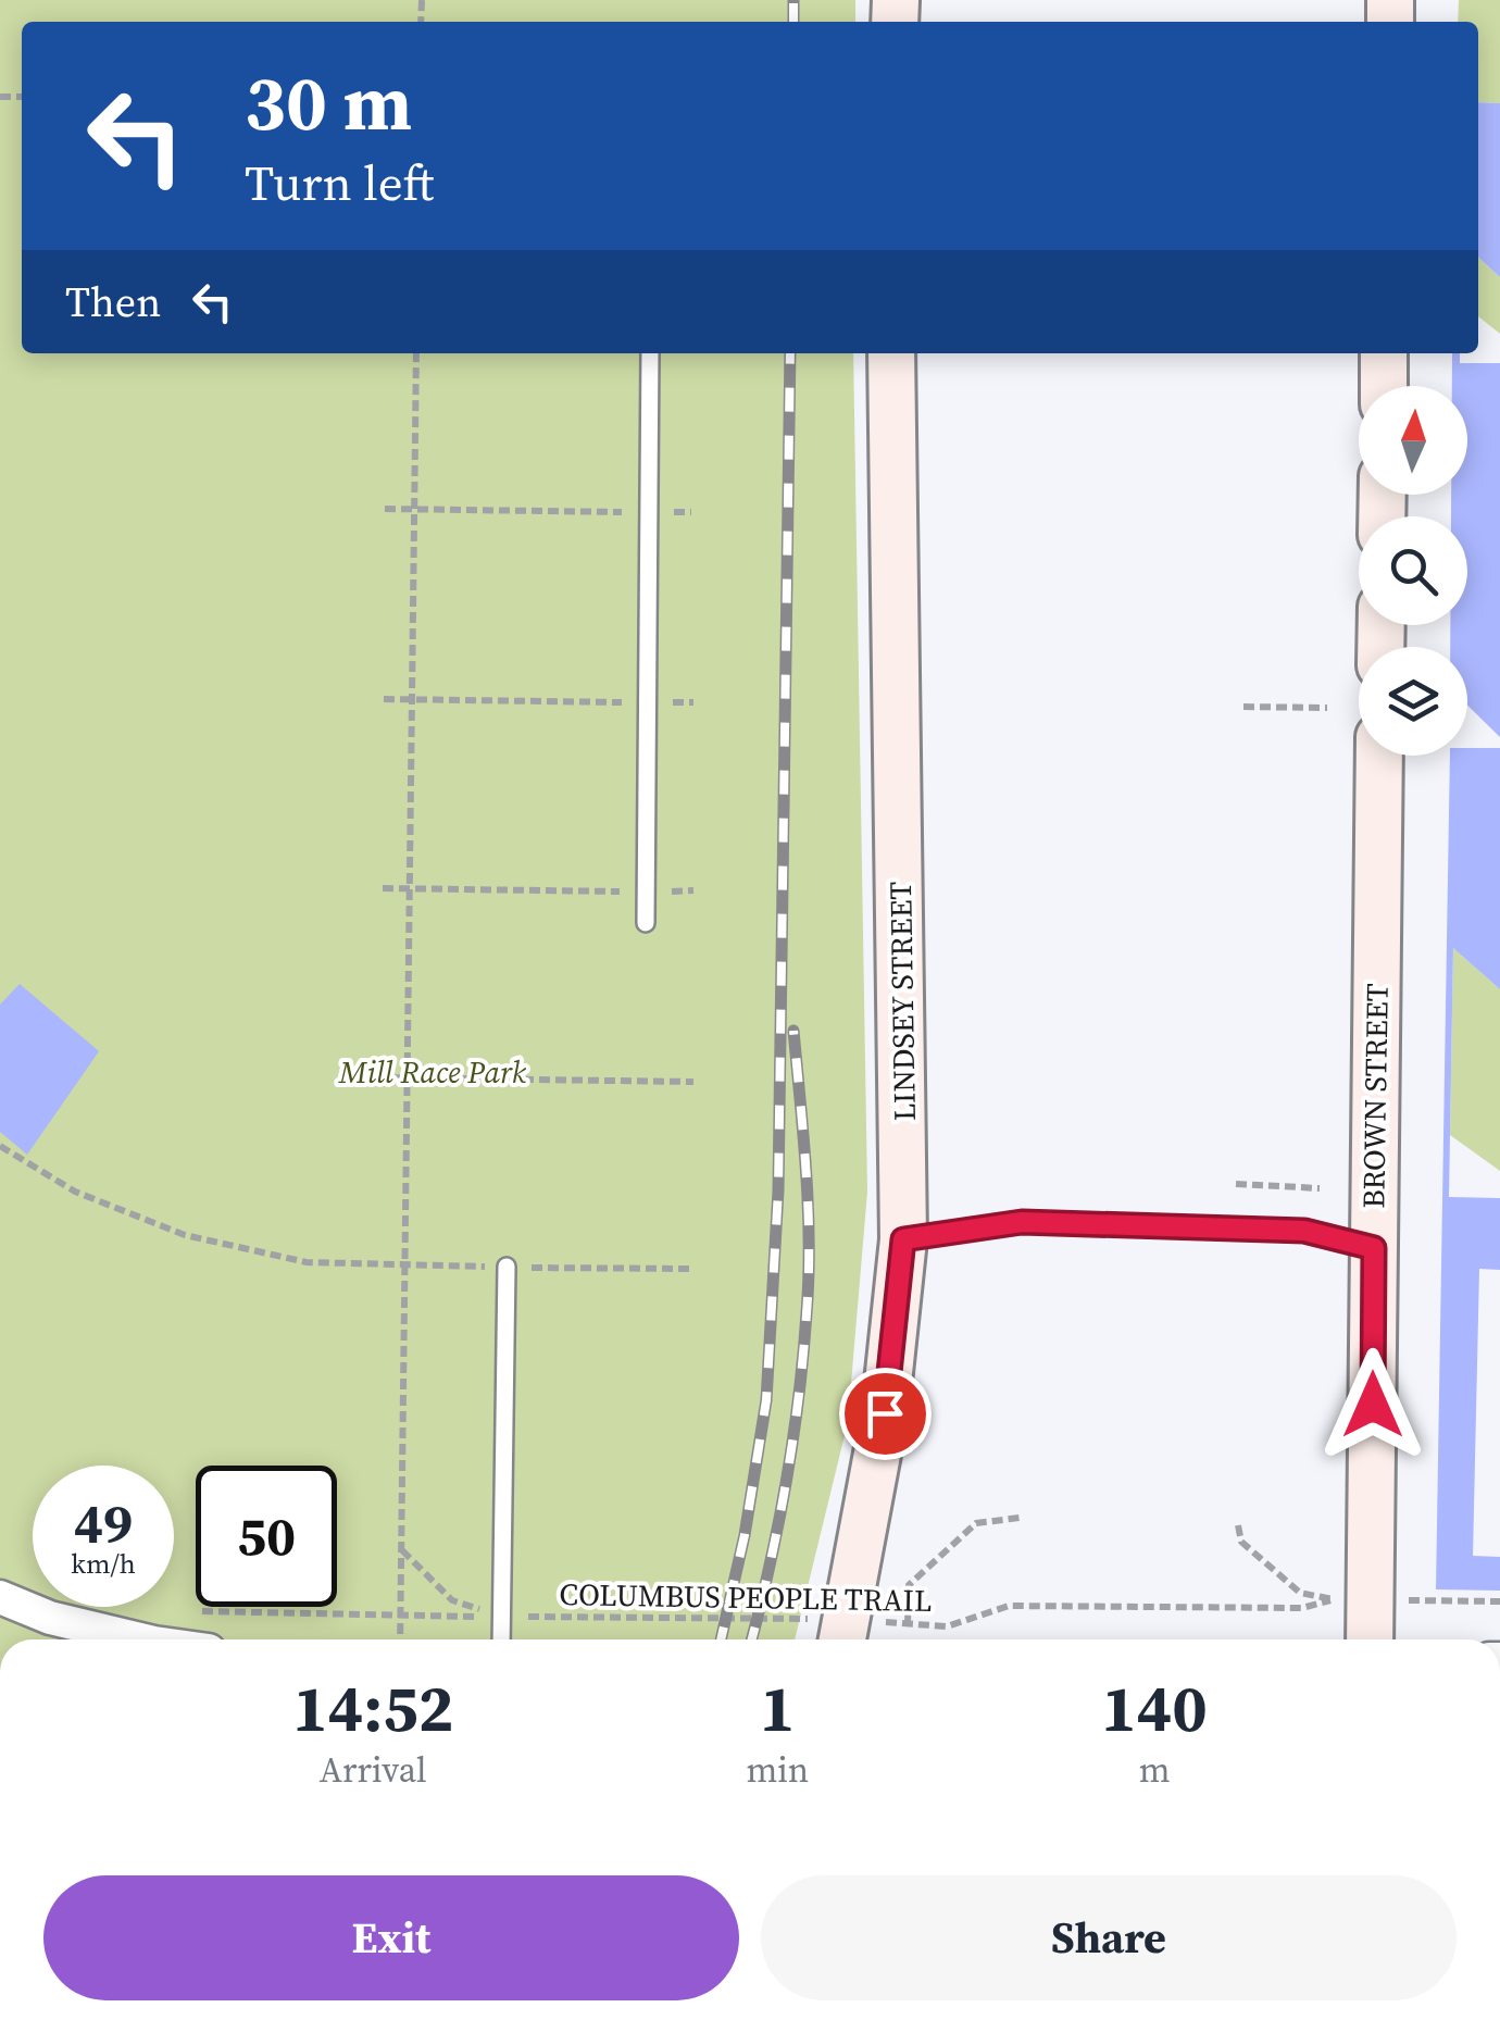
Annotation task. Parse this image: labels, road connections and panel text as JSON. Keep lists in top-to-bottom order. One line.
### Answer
{"streets":{"main road":["LINDSEY STREET","BROWN STREET"],"path":["COLUMBUS PEOPLE TRAIL"]},"crossings":[["LINDSEY STREET","COLUMBUS PEOPLE TRAIL"],["BROWN STREET","COLUMBUS PEOPLE TRAIL"]],"parks":["Mill Race Park"],"north":"top","page":{"turn":["30 m","Turn left"],"then":"Then","speed":"49 km/h","limit":"50","eta":["14:52","Arrival","1","min","140","m"],"buttons":["Exit","Share"]}}
